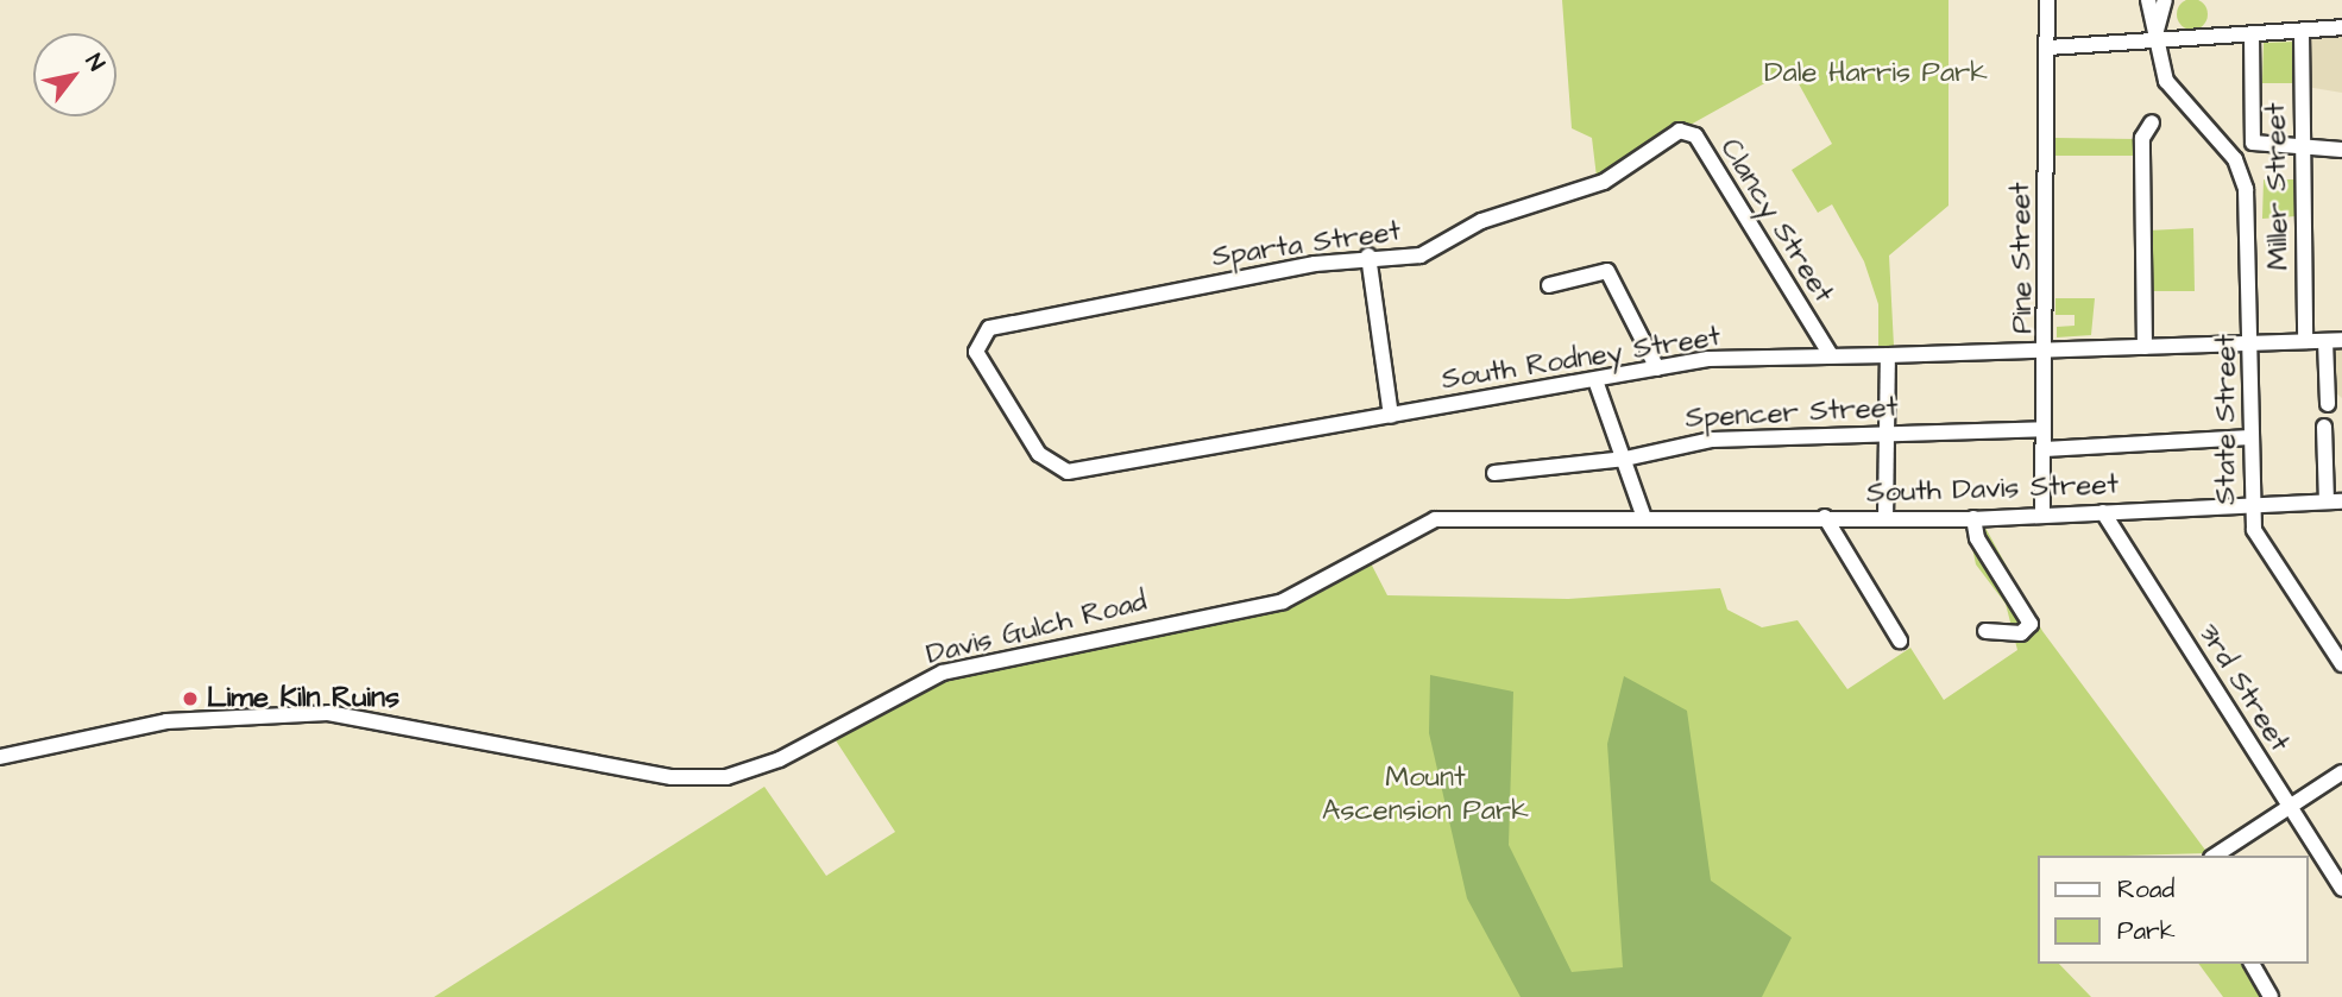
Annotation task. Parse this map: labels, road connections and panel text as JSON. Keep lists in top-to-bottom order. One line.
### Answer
{"streets":{"street":["Miller Street","Clancy Street","Sparta Street","Pine Street","South Rodney Street","Spencer Street","State Street","South Davis Street","Davis Gulch Road","3rd Street"]},"crossings":[["Miller Street","South Rodney Street"],["Clancy Street","Sparta Street"],["Clancy Street","South Rodney Street"],["Sparta Street","South Rodney Street"],["Pine Street","South Rodney Street"],["Pine Street","Spencer Street"],["Pine Street","South Davis Street"],["South Rodney Street","State Street"],["State Street","South Davis Street"],["South Davis Street","Davis Gulch Road"],["South Davis Street","3rd Street"]],"parks":["Dale Harris Park","Mount Ascension Park"],"places":["Lime Kiln Ruins"],"legend":["Road","Park"],"north":"top right"}
